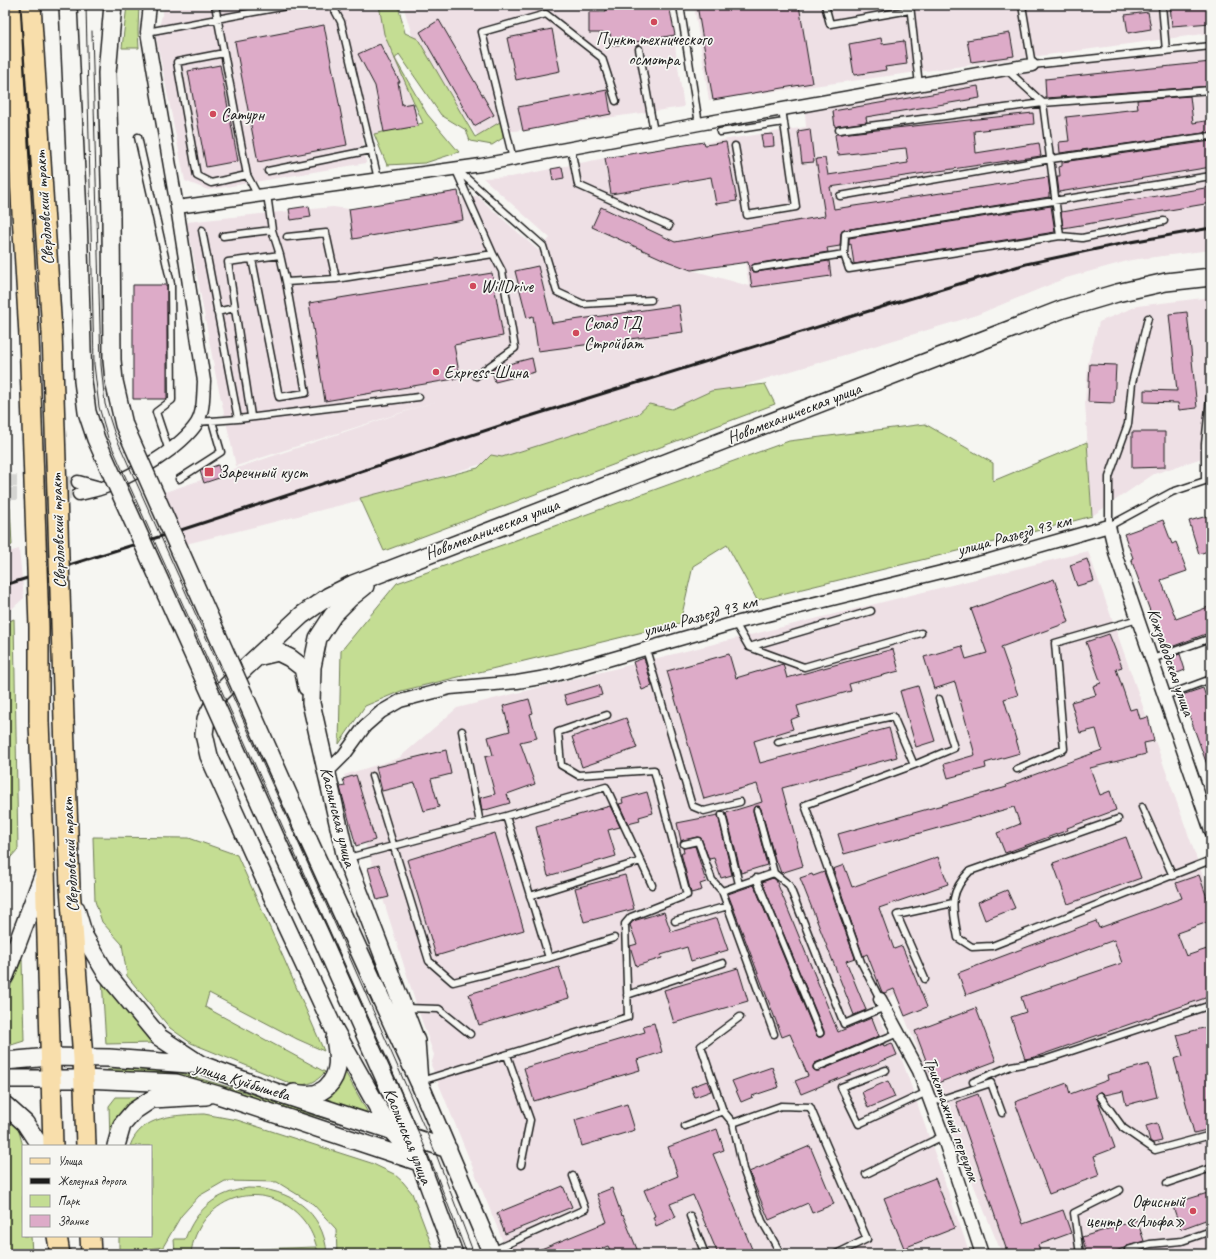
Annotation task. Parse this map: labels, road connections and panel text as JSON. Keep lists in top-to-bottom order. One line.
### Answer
{"streets":{"main road":["Свердловский тракт","Новомеханическая улица","Каслинская улица","улица Куйбышева"],"street":["улица Разъезд 93 км","Кожзаводская улица","Трикотажный переулок"]},"crossings":[["Свердловский тракт","улица Куйбышева"],["Новомеханическая улица","Каслинская улица"],["улица Разъезд 93 км","Кожзаводская улица"],["улица Разъезд 93 км","Каслинская улица"],["Каслинская улица","улица Куйбышева"]],"places":{"other":["Пункт технического осмотра","Сатурн","WillDrive","Склад ТД Стройбат","Express-Шина","Офисный центр «Альфа»"],"transit":["Заречный куст"]},"legend":["Улица","Железная дорога","Парк","Здание"]}
